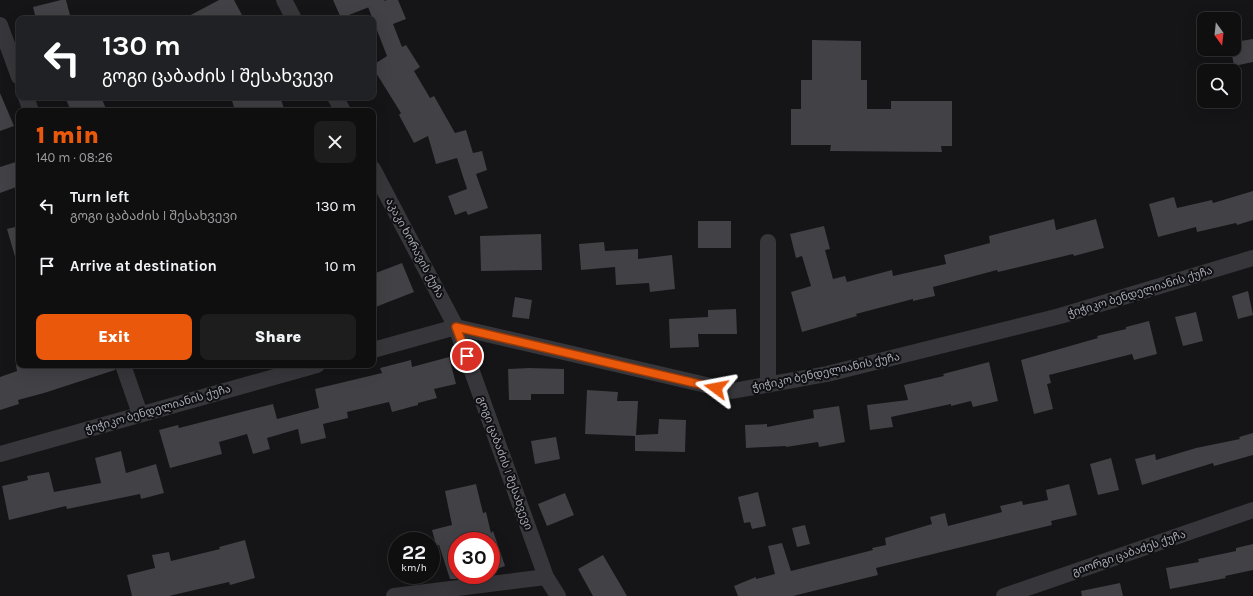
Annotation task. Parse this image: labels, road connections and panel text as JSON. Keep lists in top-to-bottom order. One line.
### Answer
{"streets":{"street":["აკაკი ხორავის ქუჩა","ჭიჭიკო ბენდელიანის ქუჩა","გოგი ცაბაძის I შესახვევი","გიორგი ცაბაძეს ქუჩა"]},"crossings":[["აკაკი ხორავის ქუჩა","ჭიჭიკო ბენდელიანის ქუჩა"],["აკაკი ხორავის ქუჩა","გოგი ცაბაძის I შესახვევი"],["ჭიჭიკო ბენდელიანის ქუჩა","გოგი ცაბაძის I შესახვევი"]],"north":"bottom","page":{"turn":["130 m","გოგი ცაბაძის I შესახვევი"],"heading":["1 min","140 m · 08:26"],"list":[{"name":"Turn left","note":"გოგი ცაბაძის I შესახვევი","value":"130 m"},{"name":"Arrive at destination","value":"10 m"}],"buttons":["Exit","Share"],"speed":"22 km/h","limit":"30"}}
